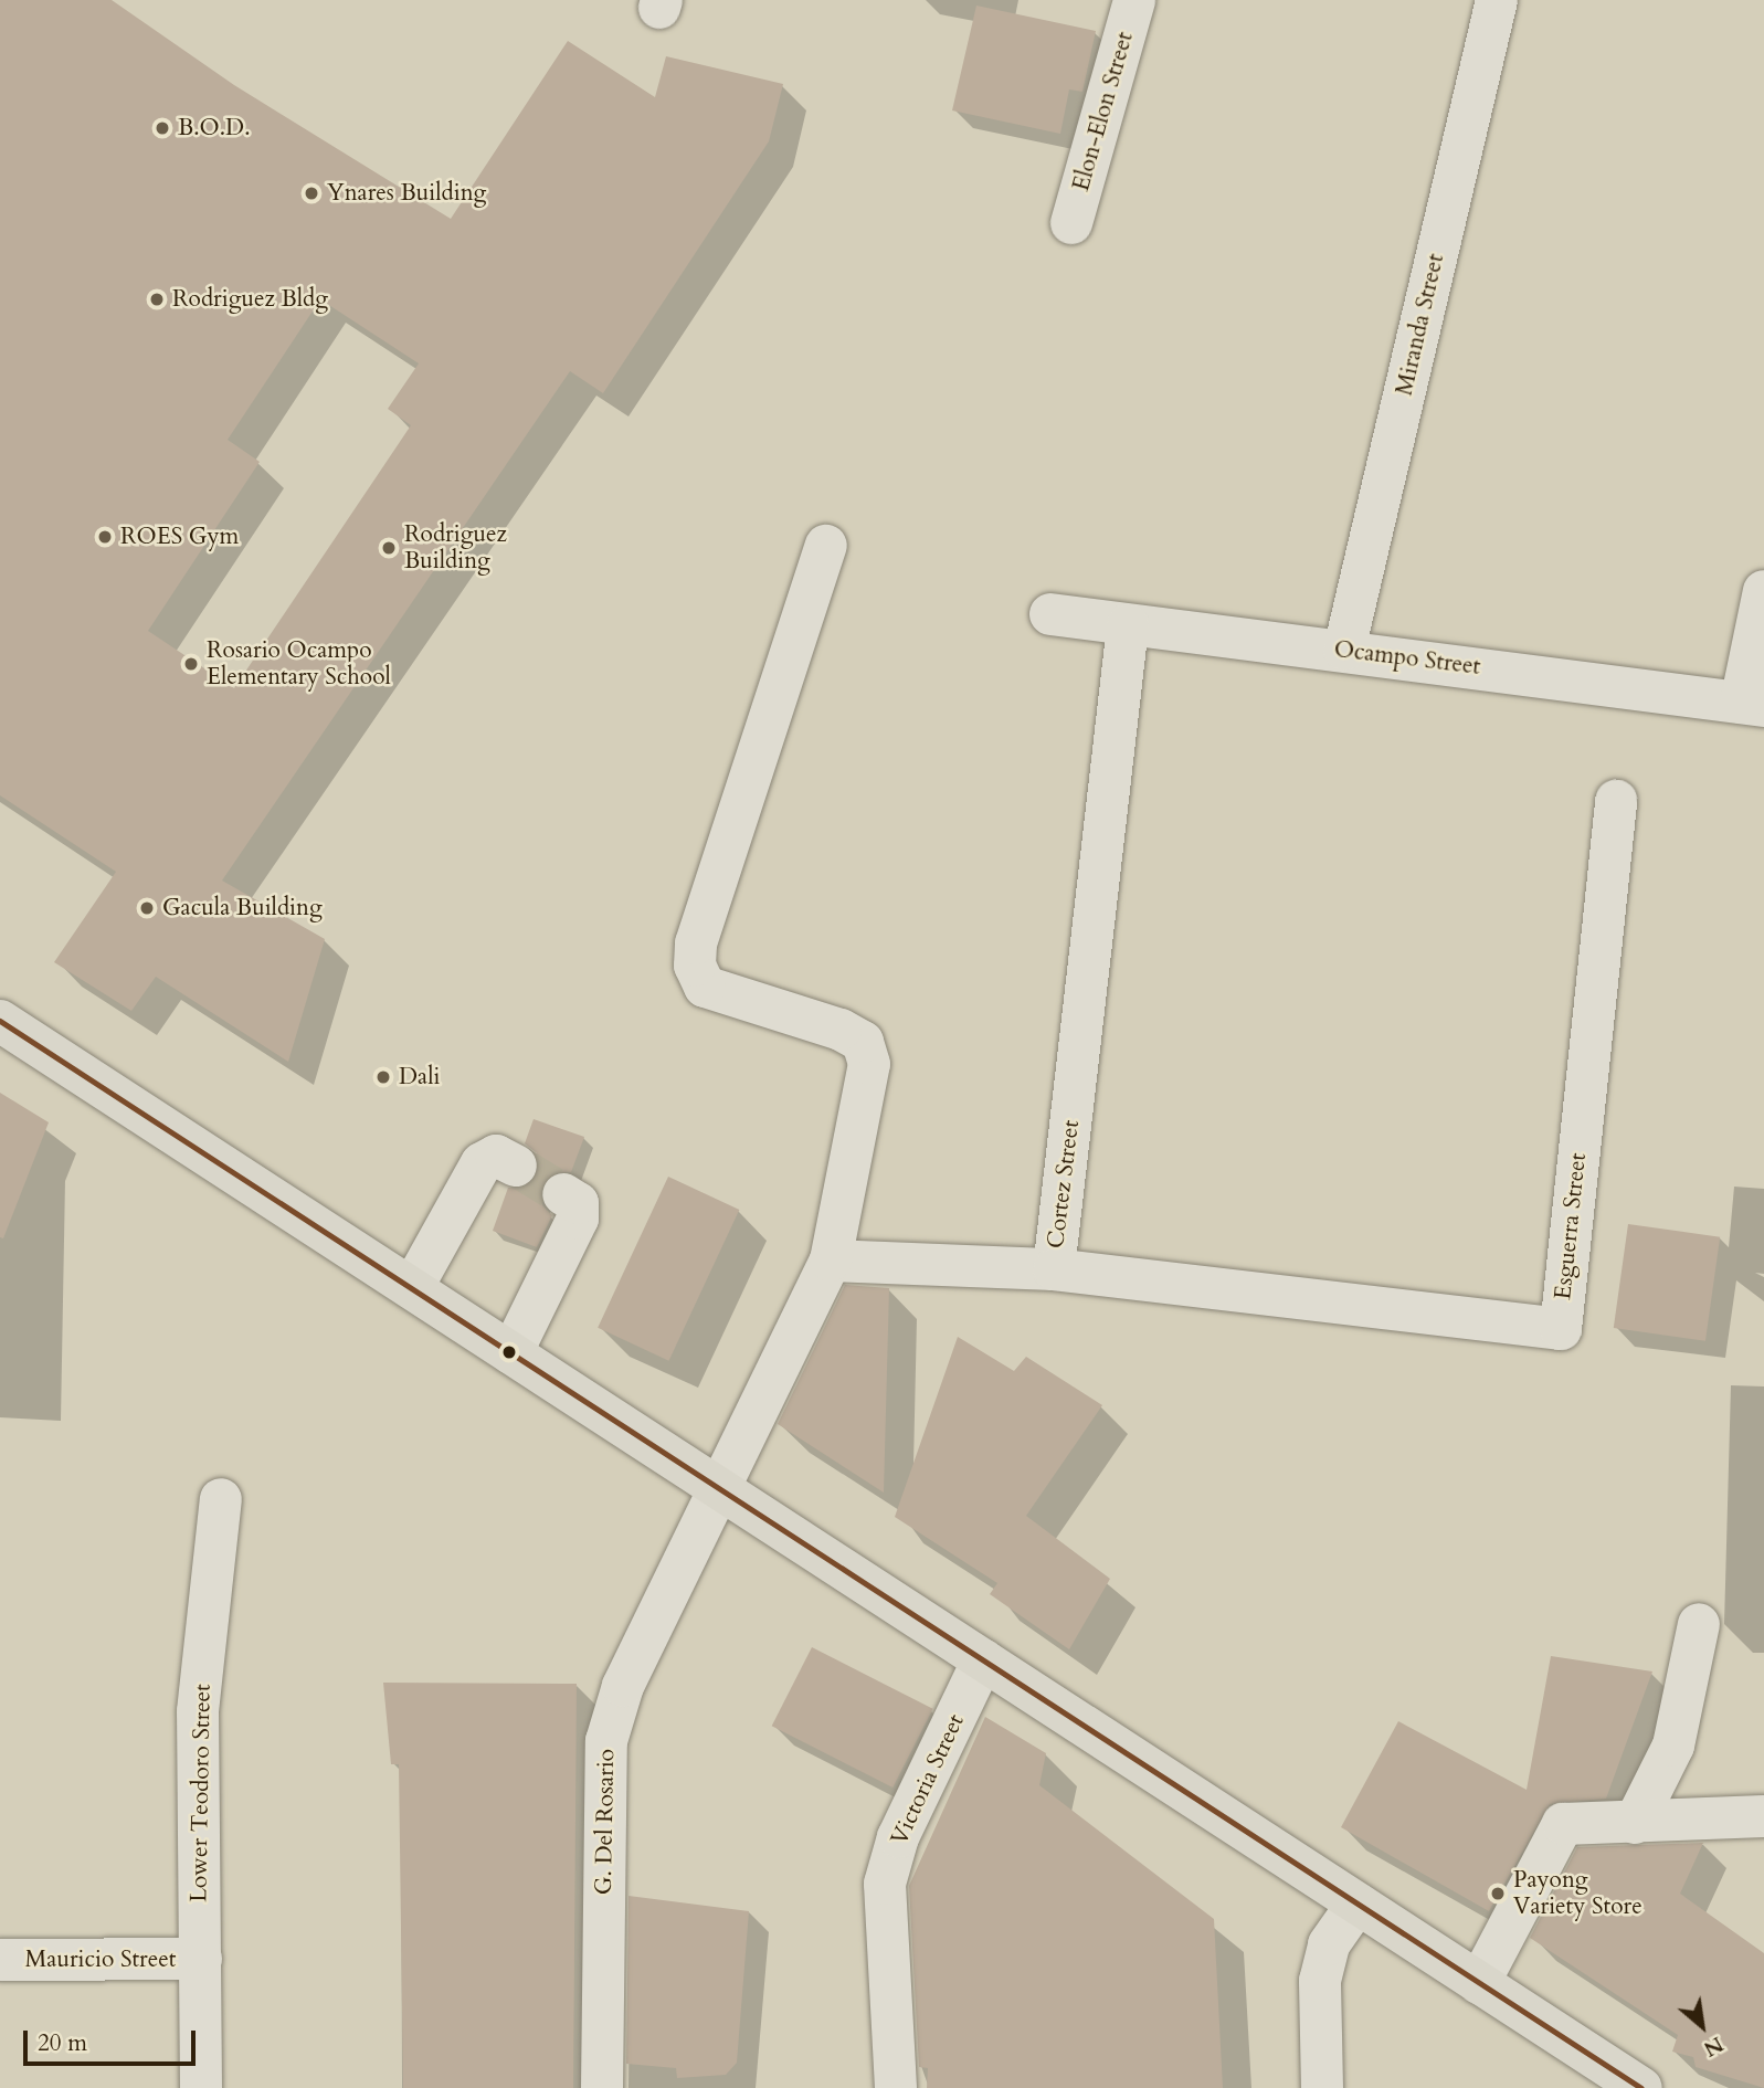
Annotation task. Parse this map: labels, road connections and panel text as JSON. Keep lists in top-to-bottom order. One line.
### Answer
{"streets":{"street":["Elon-Elon Street","Miranda Street","Ocampo Street","Cortez Street","Esguerra Street","Victoria Street","Lower Teodoro Street","G. Del Rosario","Mauricio Street"]},"crossings":[["Miranda Street","Ocampo Street"],["Ocampo Street","Cortez Street"],["Cortez Street","Esguerra Street"],["Lower Teodoro Street","Mauricio Street"]],"places":["B.O.D.","Ynares Building","Rodriguez Bldg","ROES Gym","Rodriguez Building","Rosario Ocampo Elementary School","Gacula Building","Dali","Payong Variety Store"],"scale_bar":"20 m","north":"bottom right"}
